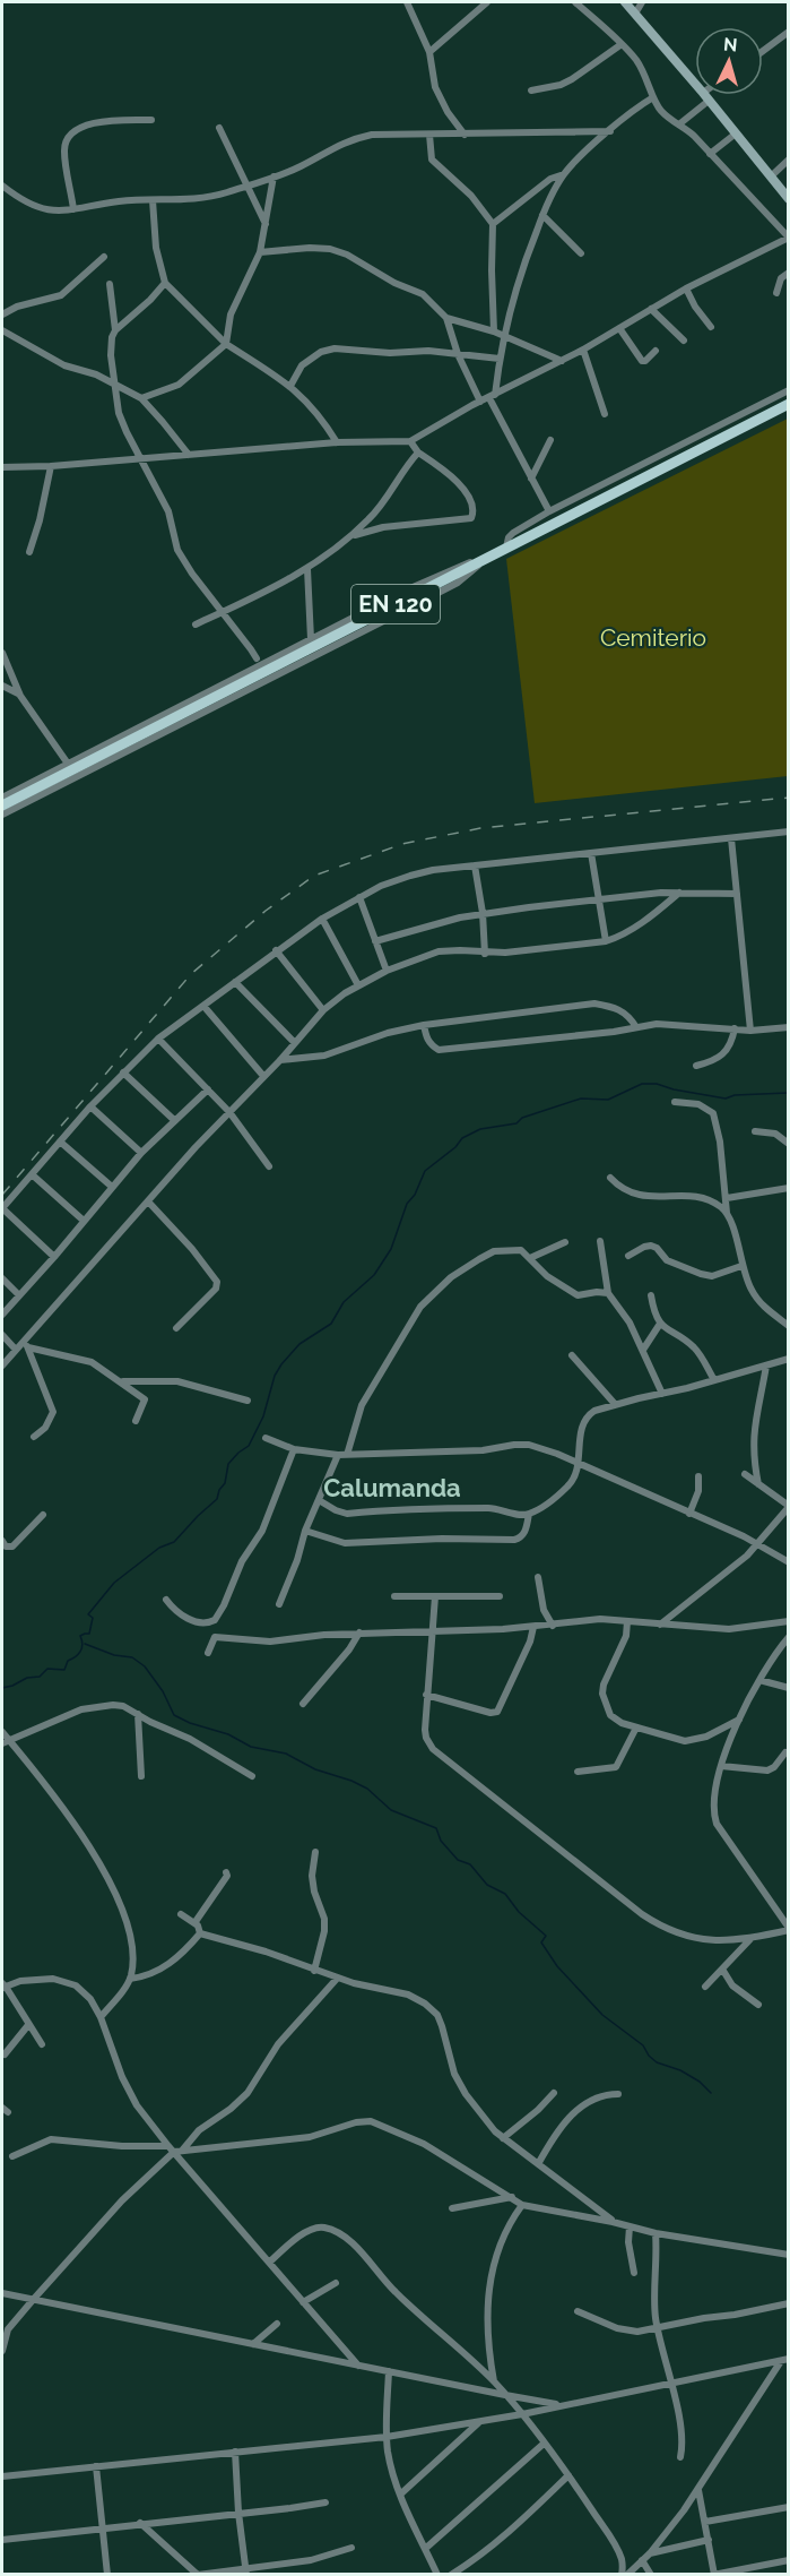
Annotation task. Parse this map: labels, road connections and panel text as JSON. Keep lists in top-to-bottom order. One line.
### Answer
{"streets":{"main road":["EN 120"]},"districts":["Calumanda"],"parks":["Cemiterio"],"north":"top"}
